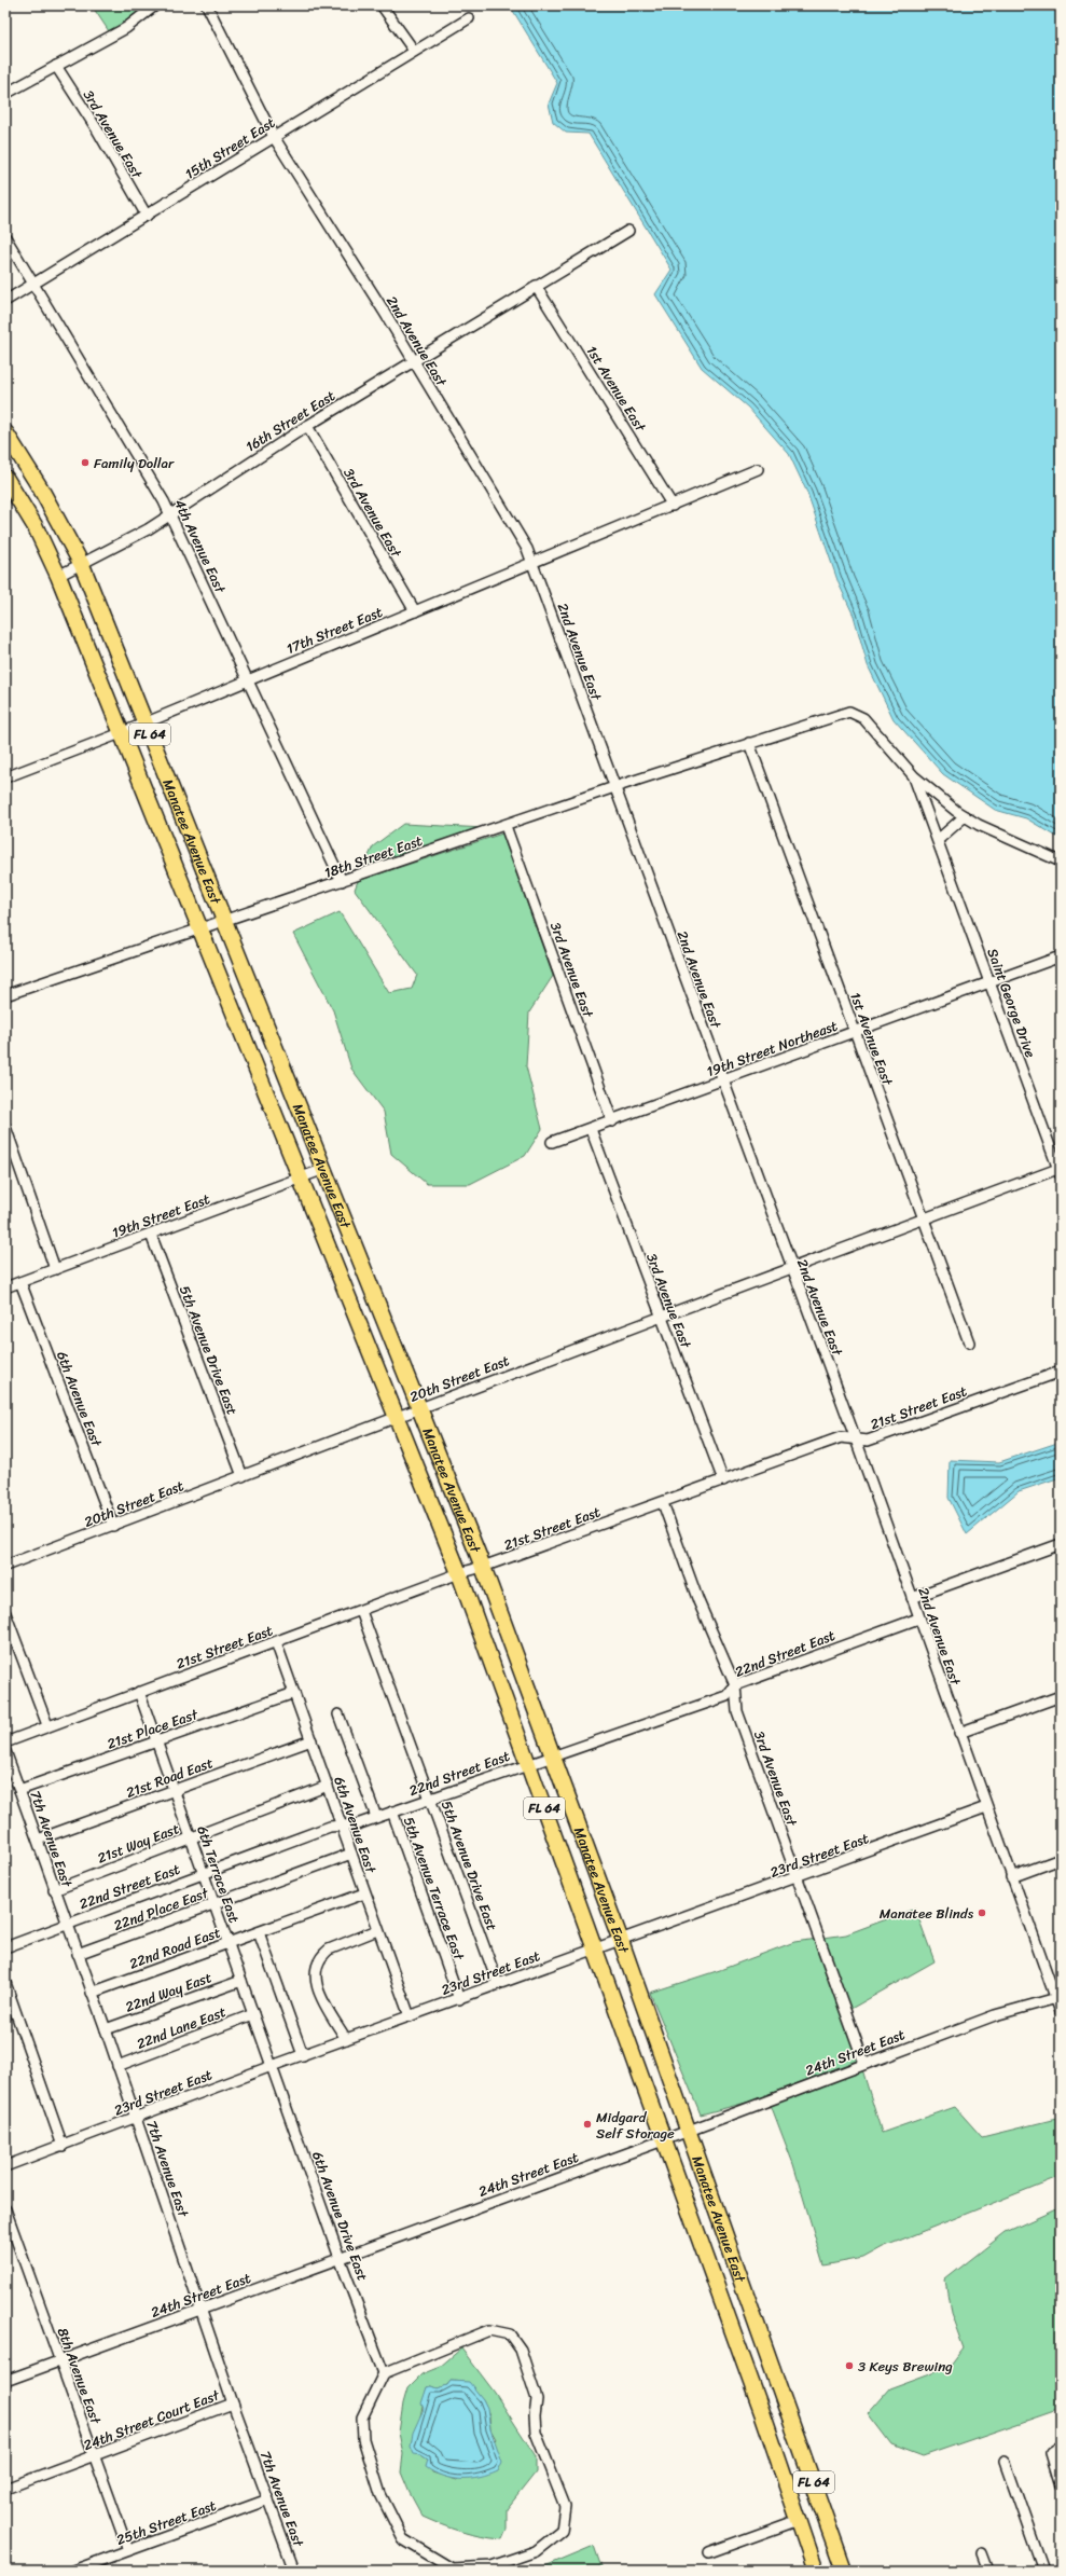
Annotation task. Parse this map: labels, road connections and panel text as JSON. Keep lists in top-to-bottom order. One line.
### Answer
{"streets":{"main road":["FL 64","Manatee Avenue East"],"street":["3rd Avenue East","15th Street East","2nd Avenue East","1st Avenue East","16th Street East","4th Avenue East","17th Street East","18th Street East","Saint George Drive","19th Street Northeast","19th Street East","5th Avenue Drive East","20th Street East","6th Avenue East","21st Street East","22nd Street East","21st Place East","21st Road East","7th Avenue East","21st Way East","23rd Street East","6th Terrace East","5th Avenue Terrace East","22nd Place East","22nd Road East","22nd Way East","22nd Lane East","24th Street East","6th Avenue Drive East","8th Avenue East","24th Street Court East","25th Street East"]},"crossings":[["3rd Avenue East","15th Street East"],["3rd Avenue East","16th Street East"],["3rd Avenue East","17th Street East"],["3rd Avenue East","18th Street East"],["3rd Avenue East","19th Street Northeast"],["3rd Avenue East","20th Street East"],["3rd Avenue East","21st Street East"],["3rd Avenue East","22nd Street East"],["3rd Avenue East","23rd Street East"],["3rd Avenue East","24th Street East"],["15th Street East","2nd Avenue East"],["15th Street East","4th Avenue East"],["2nd Avenue East","16th Street East"],["2nd Avenue East","17th Street East"],["2nd Avenue East","18th Street East"],["2nd Avenue East","19th Street Northeast"],["2nd Avenue East","20th Street East"],["2nd Avenue East","21st Street East"],["2nd Avenue East","22nd Street East"],["2nd Avenue East","23rd Street East"],["2nd Avenue East","24th Street East"],["1st Avenue East","16th Street East"],["1st Avenue East","17th Street East"],["1st Avenue East","18th Street East"],["1st Avenue East","19th Street Northeast"],["1st Avenue East","20th Street East"],["16th Street East","4th Avenue East"],["16th Street East","Manatee Avenue East"],["4th Avenue East","17th Street East"],["4th Avenue East","18th Street East"],["17th Street East","Manatee Avenue East"],["Manatee Avenue East","18th Street East"],["Manatee Avenue East","19th Street East"],["Manatee Avenue East","20th Street East"],["Manatee Avenue East","21st Street East"],["Manatee Avenue East","22nd Street East"],["Manatee Avenue East","23rd Street East"],["Manatee Avenue East","24th Street East"],["18th Street East","Saint George Drive"],["Saint George Drive","19th Street Northeast"],["Saint George Drive","20th Street East"],["19th Street East","5th Avenue Drive East"],["19th Street East","6th Avenue East"],["5th Avenue Drive East","20th Street East"],["5th Avenue Drive East","21st Street East"],["5th Avenue Drive East","22nd Street East"],["5th Avenue Drive East","23rd Street East"],["20th Street East","6th Avenue East"],["6th Avenue East","21st Street East"],["6th Avenue East","22nd Street East"],["6th Avenue East","21st Place East"],["6th Avenue East","21st Road East"],["6th Avenue East","21st Way East"],["6th Avenue East","23rd Street East"],["6th Avenue East","22nd Place East"],["6th Avenue East","22nd Road East"],["21st Street East","6th Terrace East"],["22nd Street East","7th Avenue East"],["22nd Street East","6th Terrace East"],["22nd Street East","5th Avenue Terrace East"],["21st Place East","7th Avenue East"],["21st Place East","6th Terrace East"],["21st Road East","7th Avenue East"],["21st Road East","6th Terrace East"],["7th Avenue East","21st Way East"],["7th Avenue East","23rd Street East"],["7th Avenue East","22nd Place East"],["7th Avenue East","22nd Road East"],["7th Avenue East","22nd Way East"],["7th Avenue East","22nd Lane East"],["7th Avenue East","24th Street East"],["7th Avenue East","24th Street Court East"],["7th Avenue East","25th Street East"],["21st Way East","6th Terrace East"],["23rd Street East","6th Terrace East"],["23rd Street East","5th Avenue Terrace East"],["23rd Street East","6th Avenue Drive East"],["6th Terrace East","22nd Place East"],["6th Terrace East","22nd Road East"],["6th Terrace East","22nd Way East"],["6th Terrace East","22nd Lane East"],["6th Terrace East","6th Avenue Drive East"],["24th Street East","6th Avenue Drive East"],["24th Street East","8th Avenue East"],["8th Avenue East","24th Street Court East"],["8th Avenue East","25th Street East"]],"places":["Family Dollar","Manatee Blinds","Midgard Self Storage","3 Keys Brewing"]}
